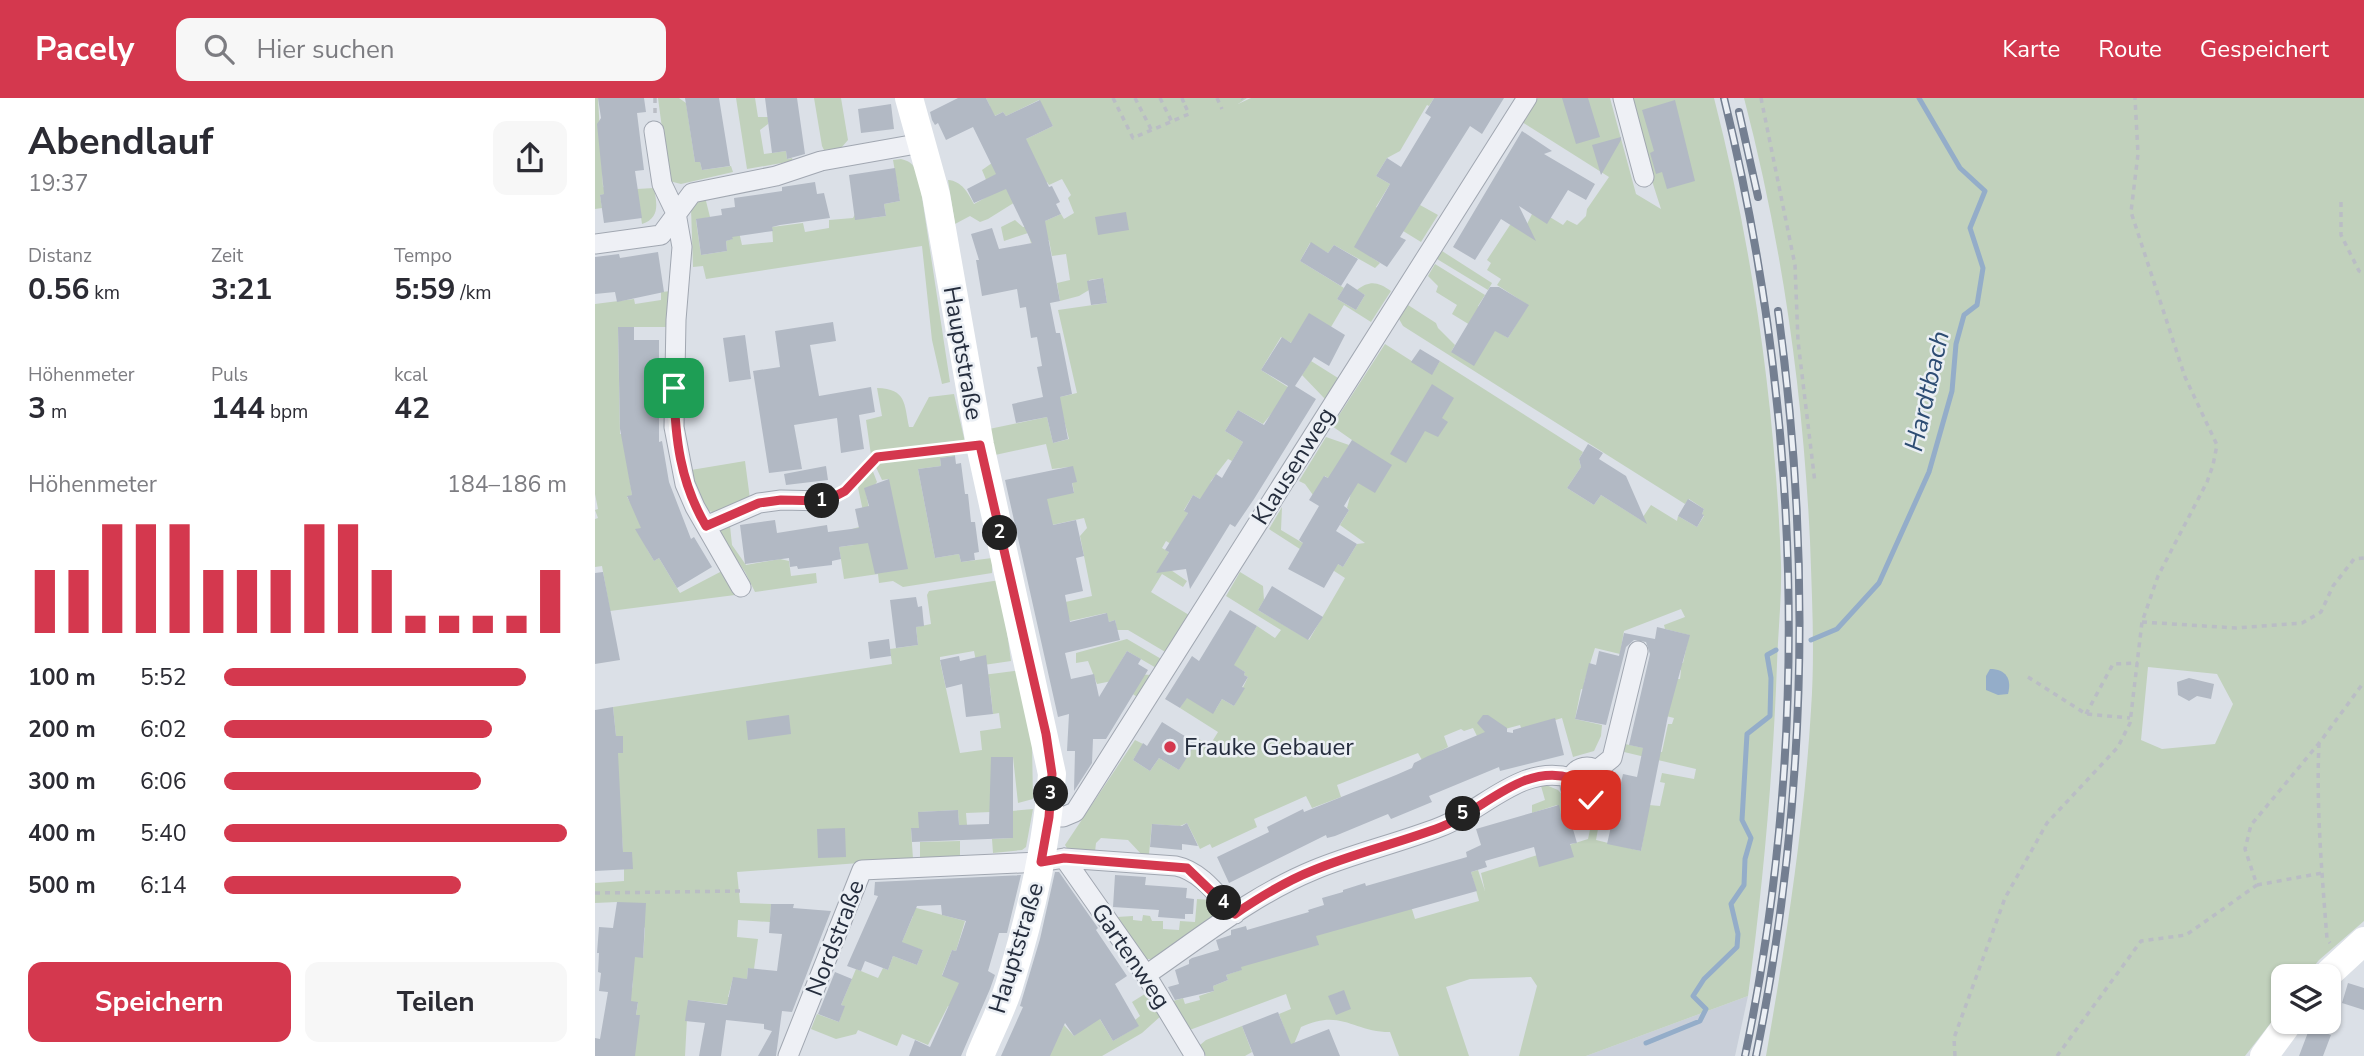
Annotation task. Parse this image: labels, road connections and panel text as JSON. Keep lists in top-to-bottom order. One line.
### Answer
{"streets":{"main road":["Hauptstraße"],"street":["Klausenweg","Nordstraße","Gartenweg"]},"crossings":[["Hauptstraße","Klausenweg"],["Hauptstraße","Nordstraße"],["Hauptstraße","Gartenweg"],["Nordstraße","Gartenweg"]],"water":["Hardtbach"],"places":["Frauke Gebauer"],"page":{"header":"Pacely","search":"Hier suchen","nav":["Karte","Route","Gespeichert"],"heading":["Abendlauf","19:37"],"stats":[["Distanz","0.56 km"],["Zeit","3:21"],["Tempo","5:59 /km"],["Höhenmeter","3 m"],["Puls","144 bpm"],["kcal","42"]],"chart":["Höhenmeter","184–186 m"],"pins":["1","2","3","5","4"],"list":[{"name":"100 m","note":"5:52"},{"name":"200 m","note":"6:02"},{"name":"300 m","note":"6:06"},{"name":"400 m","note":"5:40"},{"name":"500 m","note":"6:14"}],"buttons":["Speichern","Teilen"]}}
